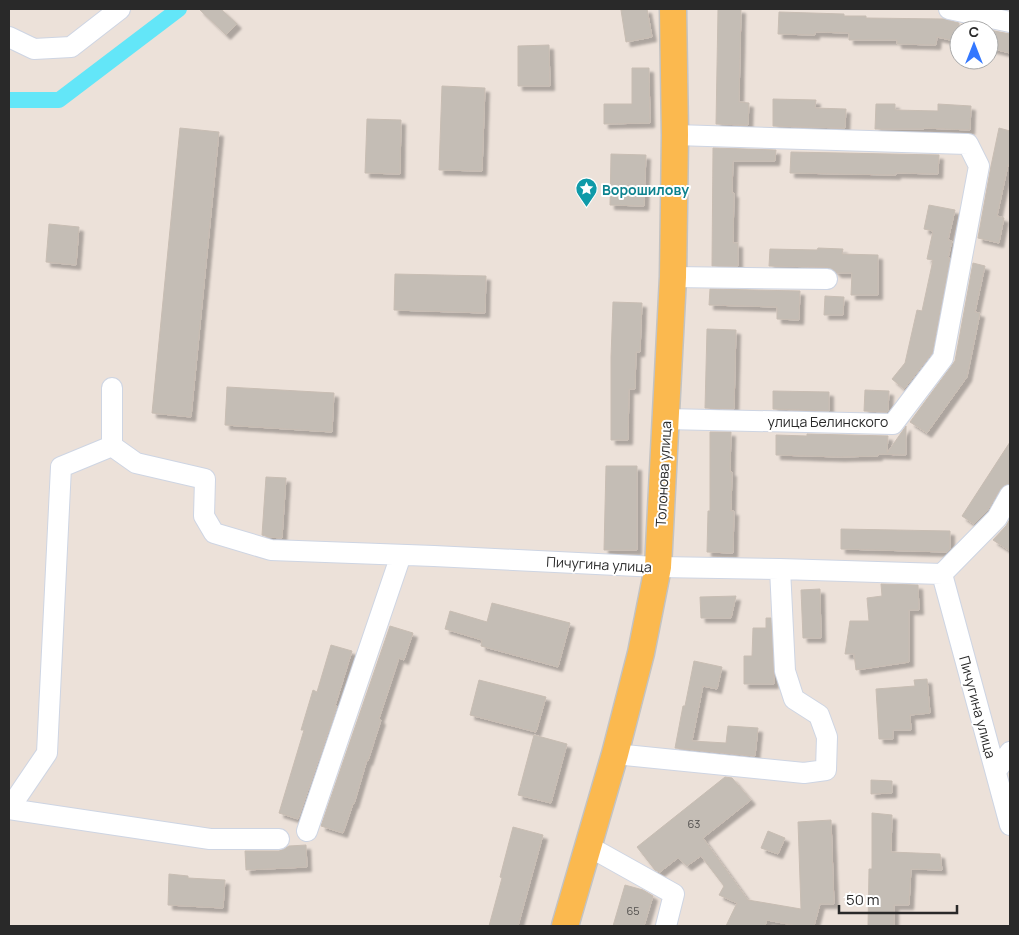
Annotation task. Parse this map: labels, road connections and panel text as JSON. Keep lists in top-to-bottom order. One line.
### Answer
{"streets":{"main road":["Толонова улица"],"street":["улица Белинского","Пичугина улица"]},"crossings":[["улица Белинского","Толонова улица"],["Толонова улица","Пичугина улица"]],"places":{"place":["Ворошилову"]},"house_numbers":["63","65"],"scale_bar":"50 m","north":"top"}
